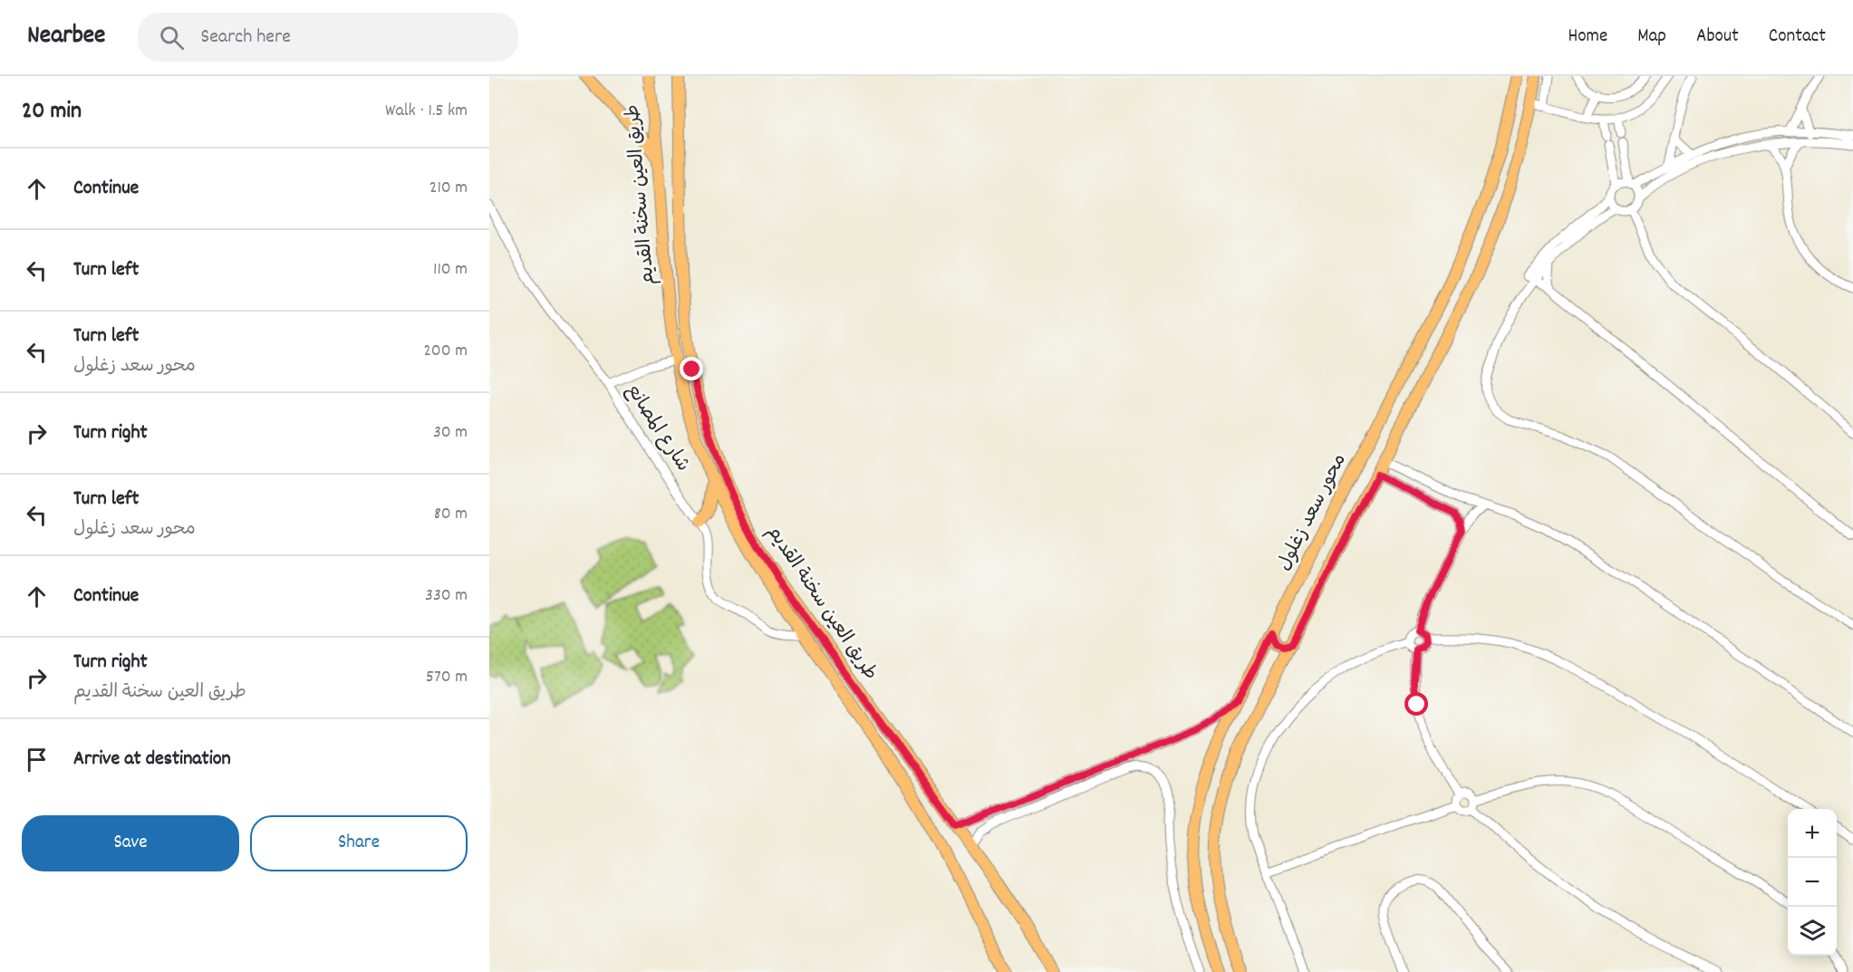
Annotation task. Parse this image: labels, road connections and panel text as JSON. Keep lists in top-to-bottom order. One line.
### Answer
{"streets":{"main road":["طريق العين سخنة القديم","محور سعد زغلول"],"street":["شارع المصانع"]},"crossings":[["طريق العين سخنة القديم","شارع المصانع"]],"page":{"header":"Nearbee","search":"Search here","nav":["Home","Map","About","Contact"],"heading":["20 min","Walk · 1.5 km"],"list":[["Continue","210 m"],["Turn left","110 m"],["Turn left","محور سعد زغلول","200 m"],["Turn right","30 m"],["Turn left","محور سعد زغلول","80 m"],["Continue","330 m"],["Turn right","طريق العين سخنة القديم","570 m"],"Arrive at destination"],"buttons":["Save","Share"],"map_buttons":["+","−"]}}
